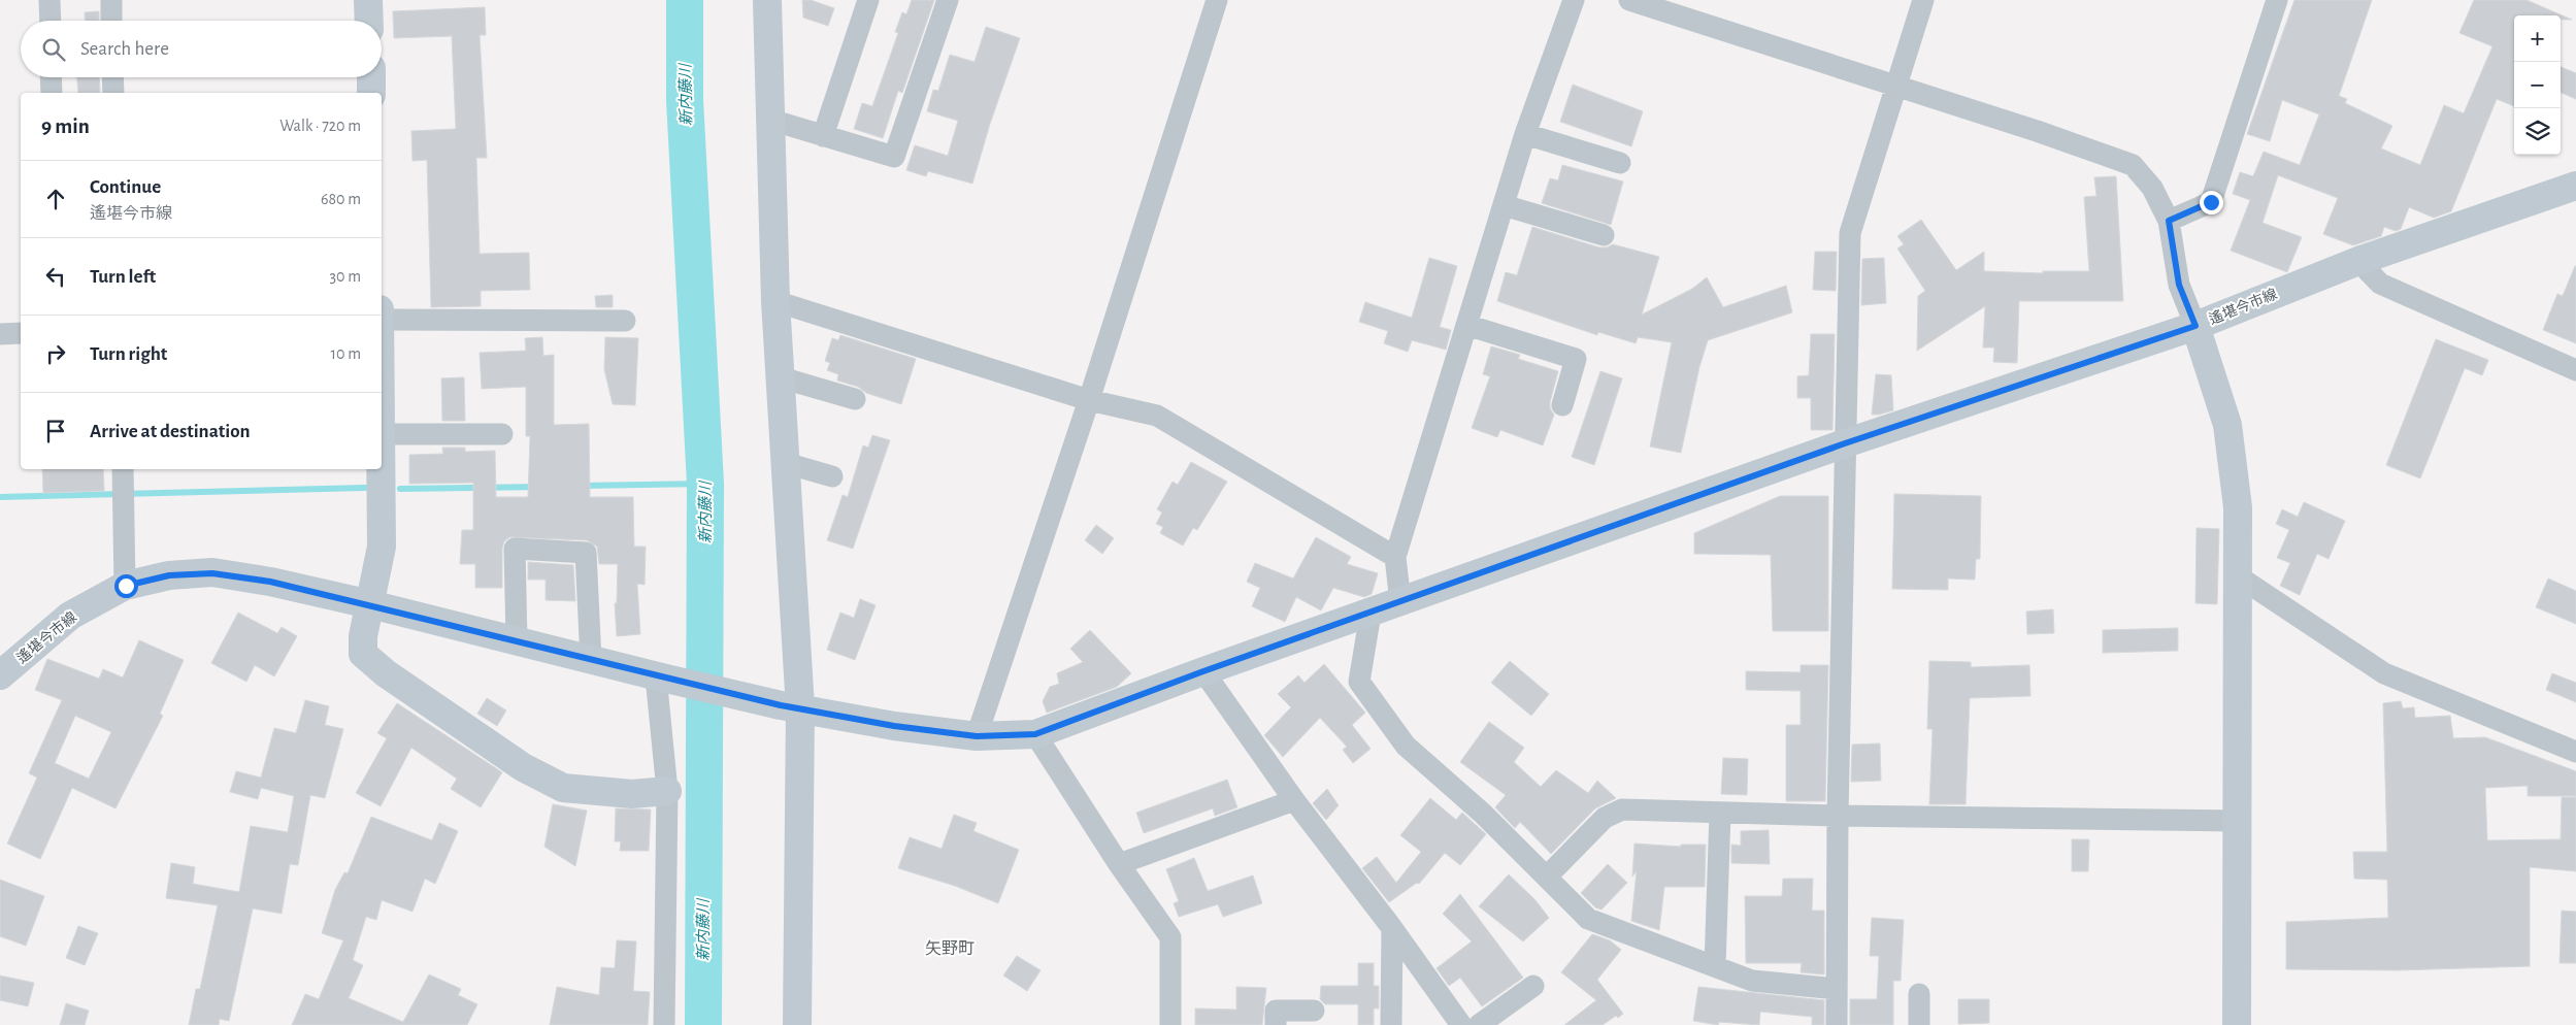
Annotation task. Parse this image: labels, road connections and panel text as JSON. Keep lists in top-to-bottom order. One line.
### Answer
{"streets":{"main road":["遙堪今市線"]},"districts":["矢野町"],"water":["新内藤川"],"page":{"map_buttons":["+","−"],"search":"Search here","heading":["9 min","Walk · 720 m"],"list":[["Continue","遙堪今市線","680 m"],["Turn left","30 m"],["Turn right","10 m"],"Arrive at destination"]}}
